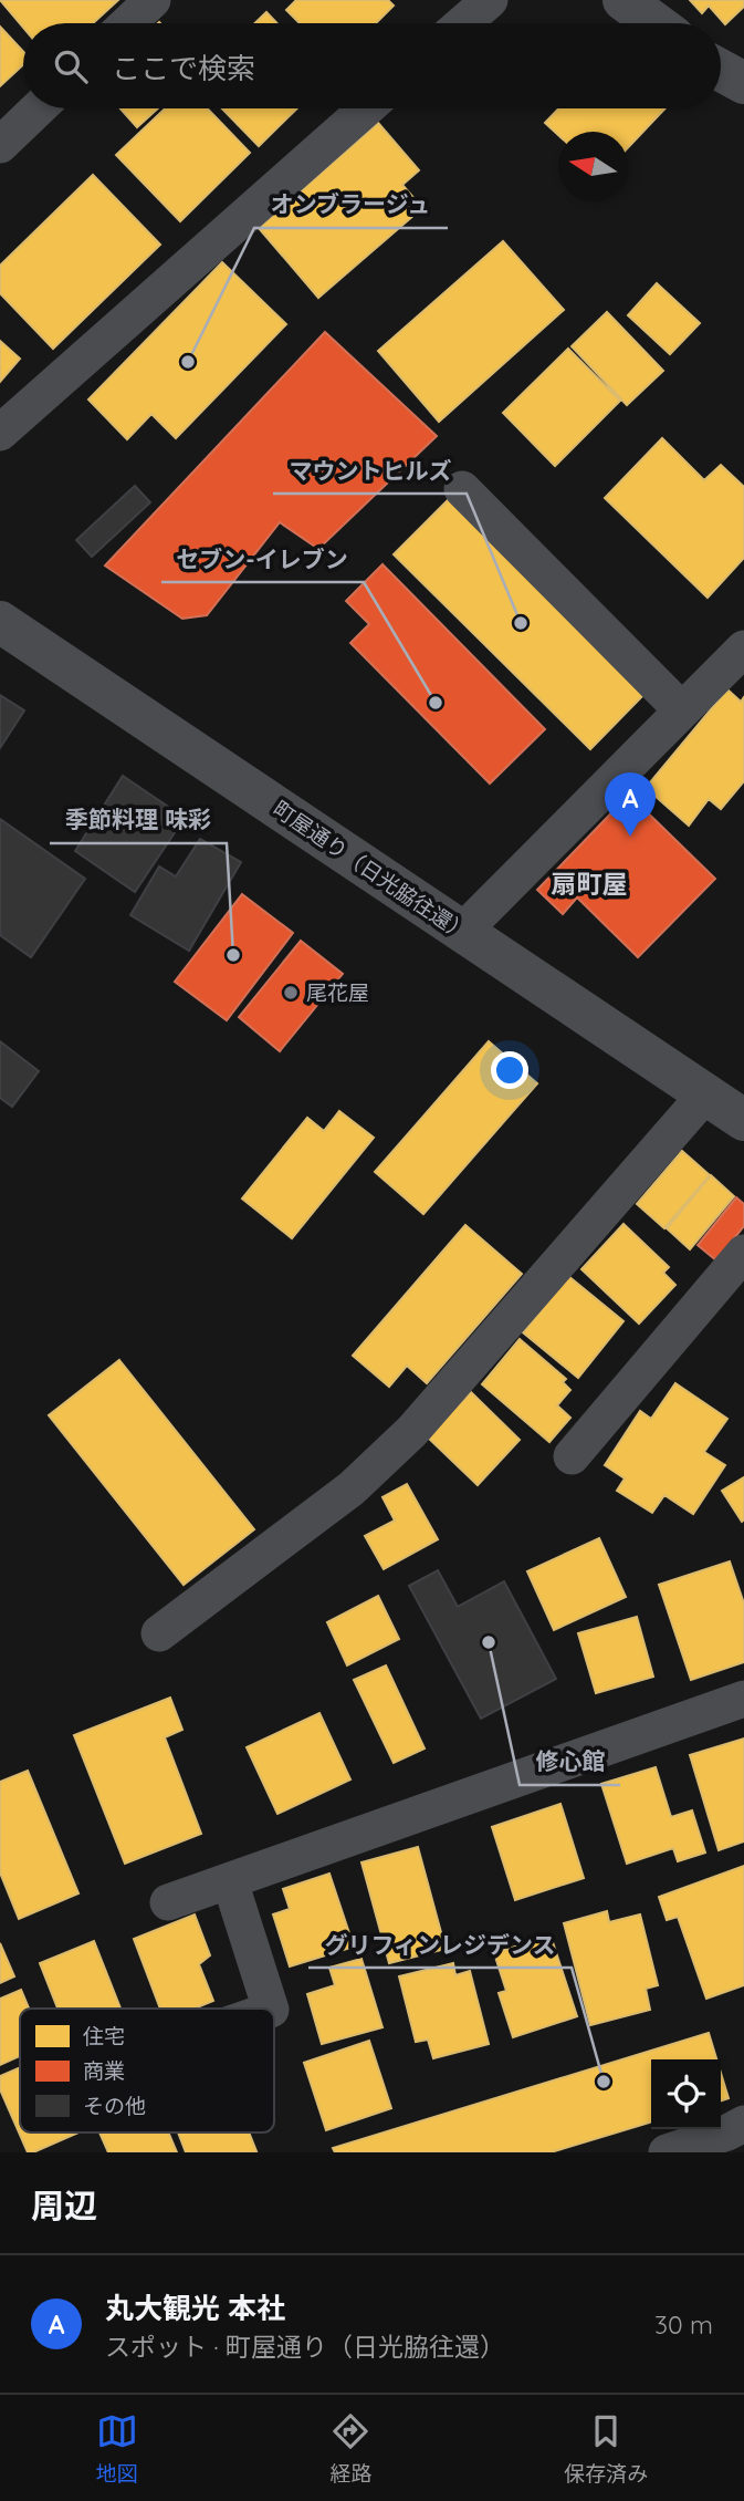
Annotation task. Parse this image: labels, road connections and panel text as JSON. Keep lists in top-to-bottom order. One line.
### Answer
{"streets":{"street":["町屋通り（日光脇往還）"]},"districts":["扇町屋"],"places":["オンブラージュ","マウントヒルズ","セブン-イレブン","季節料理 味彩","尾花屋","修心館","グリフィンレジデンス"],"legend":["住宅","商業","その他"],"north":"left","page":{"search":"ここで検索","pins":"A","heading":"周辺","list":[{"mark":"A","name":"丸大観光 本社","note":"スポット · 町屋通り（日光脇往還）","value":"30 m"}],"nav":["地図","経路","保存済み"]}}
